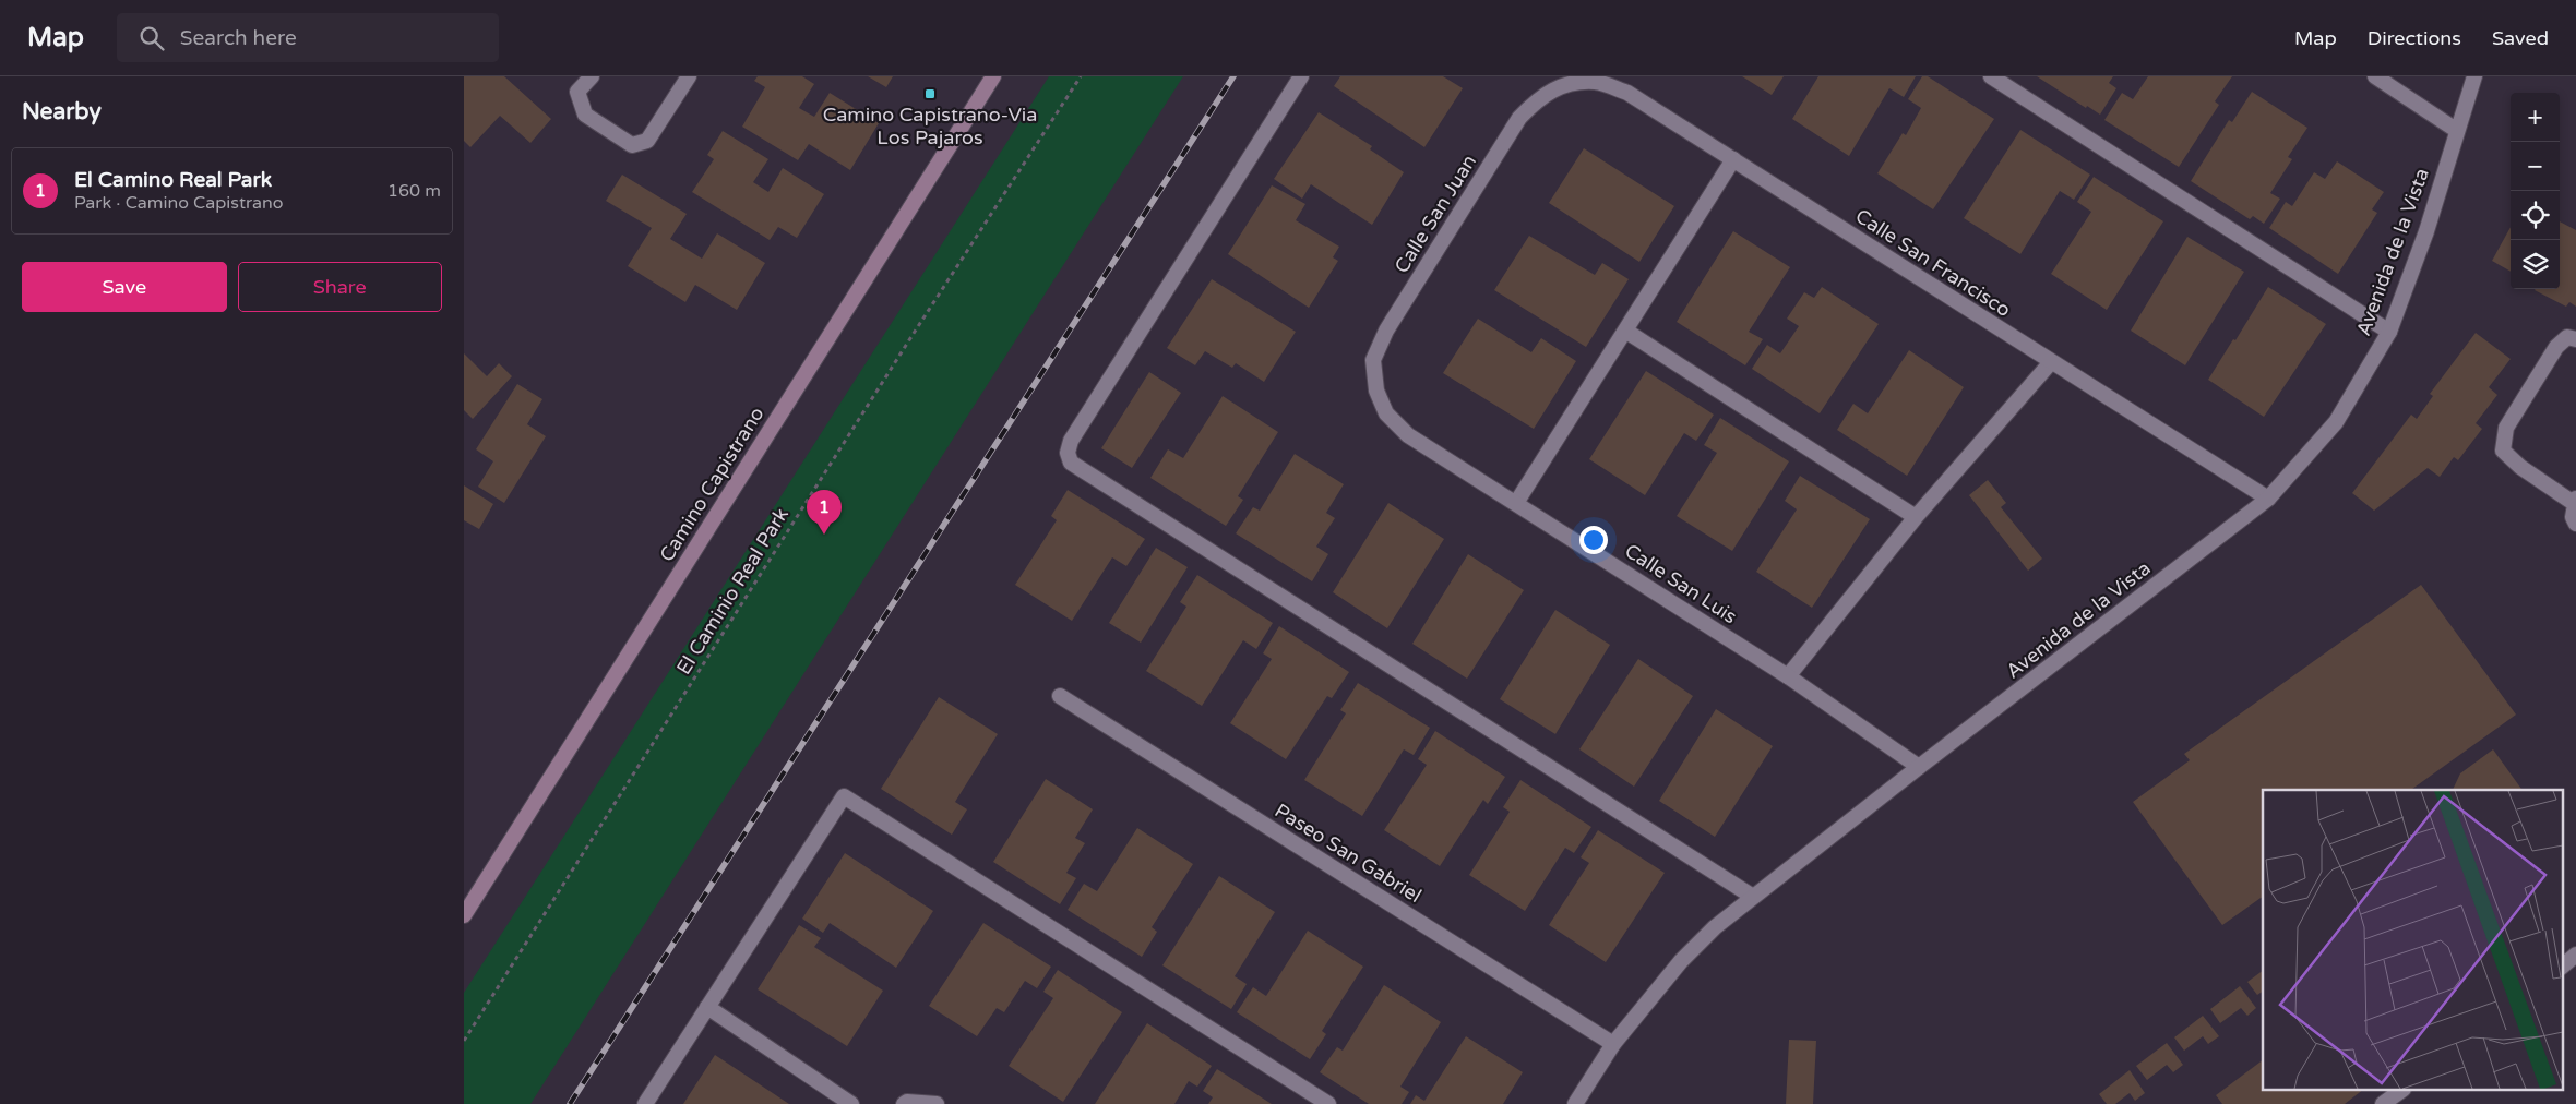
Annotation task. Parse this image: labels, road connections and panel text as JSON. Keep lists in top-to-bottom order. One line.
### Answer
{"streets":{"main road":["Camino Capistrano"],"street":["Calle San Juan","Avenida de la Vista","Calle San Francisco","Calle San Luis","Paseo San Gabriel"],"path":["El Caminio Real Park"]},"crossings":[["Calle San Juan","Calle San Francisco"],["Calle San Juan","Calle San Luis"],["Avenida de la Vista","Calle San Francisco"],["Avenida de la Vista","Calle San Luis"],["Avenida de la Vista","Paseo San Gabriel"]],"places":{"transit":["Camino Capistrano-Via Los Pajaros"]},"page":{"header":"Map","search":"Search here","nav":["Map","Directions","Saved"],"heading":"Nearby","map_buttons":["+","−"],"list":[{"mark":"1","name":"El Camino Real Park","note":"Park · Camino Capistrano","value":"160 m"}],"buttons":["Save","Share"],"pins":"1"}}
